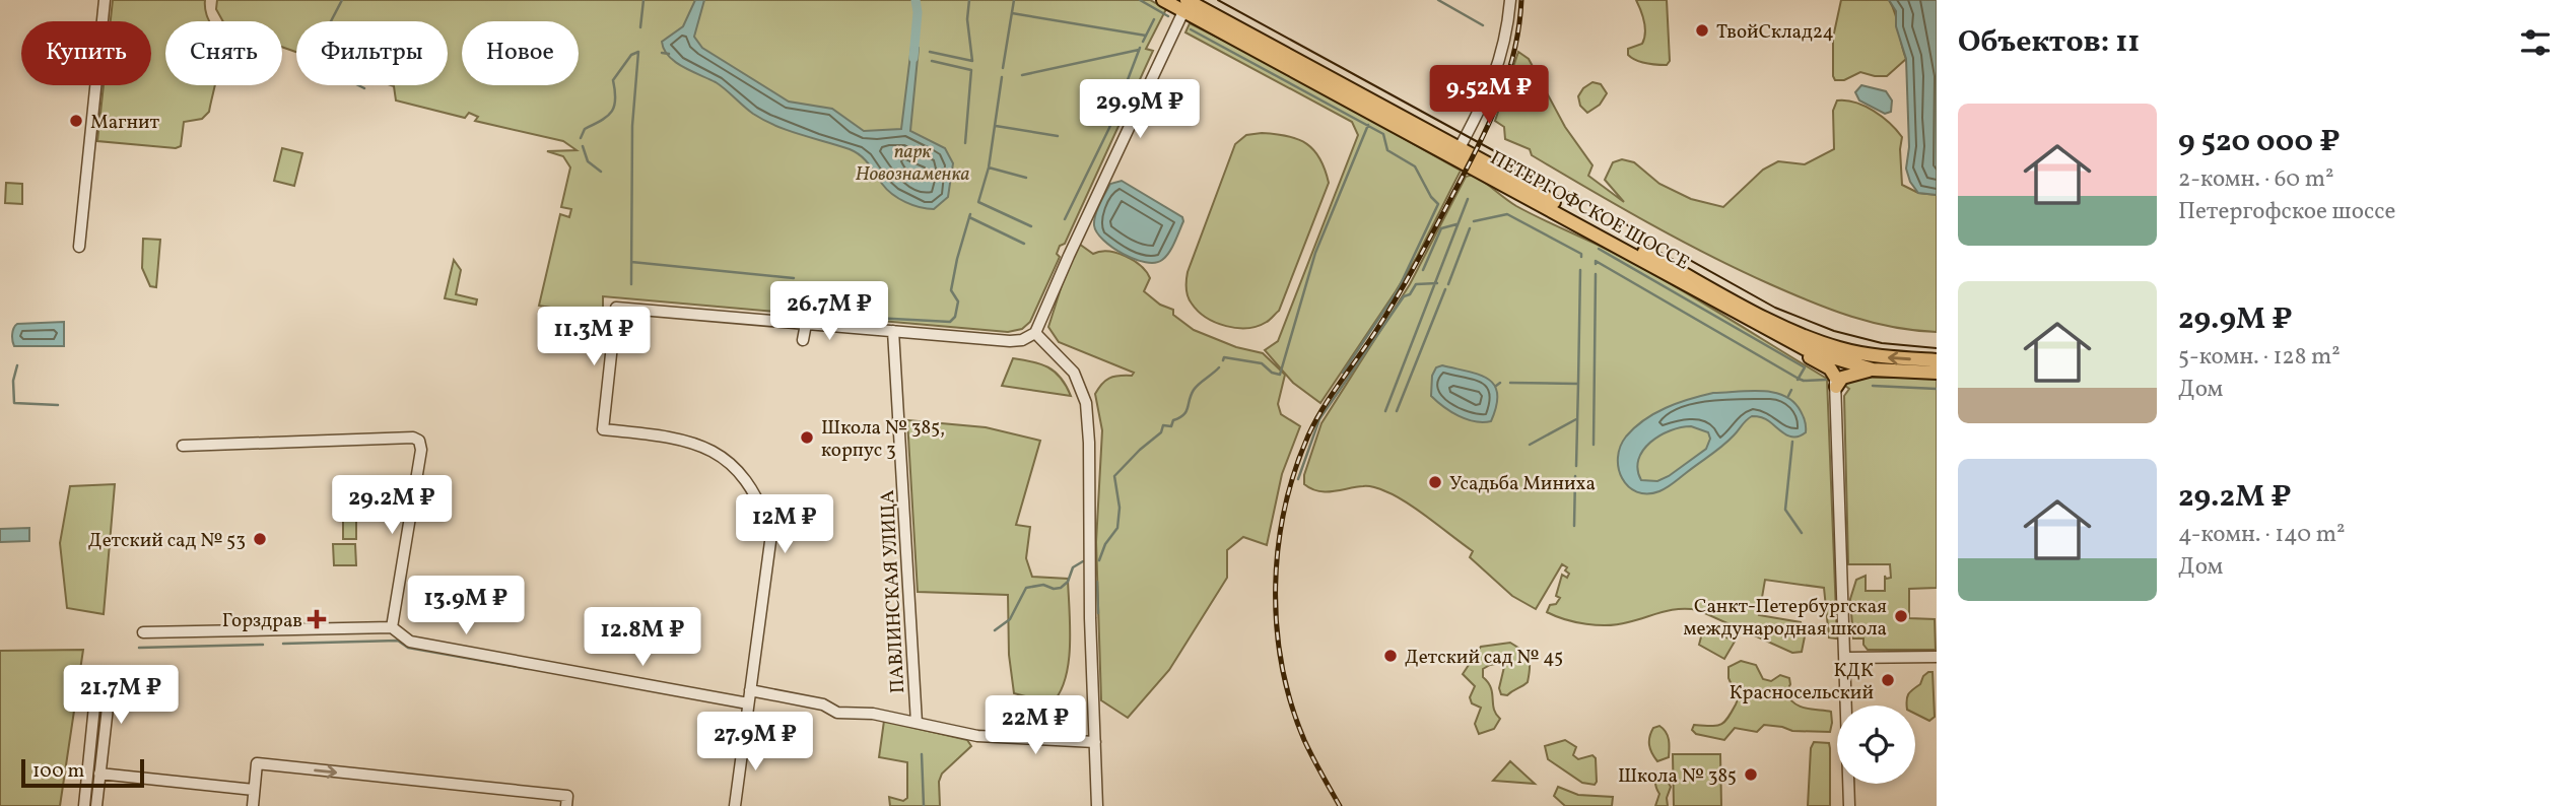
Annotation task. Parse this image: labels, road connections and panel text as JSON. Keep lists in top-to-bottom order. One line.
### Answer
{"streets":{"main road":["ПЕТЕРГОФСКОЕ ШОССЕ"],"street":["ПАВЛИНСКАЯ УЛИЦА"]},"parks":["парк Новознаменка"],"places":{"other":["ТвойСклад24","Магнит","Школа № 385, корпус 3","Усадьба Миниха","Детский сад № 53","Санкт-Петербургская международная школа","Детский сад № 45","КДК Красносельский","Школа № 385"],"health":["Горздрав"]},"scale_bar":"100 m","page":{"heading":"Объектов: 11","chip":["Купить","Снять","Фильтры","Новое"],"price":["9.52M ₽","29.9M ₽","26.7M ₽","11.3M ₽","29.2M ₽","12M ₽","13.9M ₽","12.8M ₽","21.7M ₽","22M ₽","27.9M ₽"],"list":[{"name":"9 520 000 ₽","note":"2-комн. · 60 m² · Петергофское шоссе"},{"name":"29.9M ₽","note":"5-комн. · 128 m² · Дом"},{"name":"29.2M ₽","note":"4-комн. · 140 m² · Дом"}],"scale":"100 m"}}
